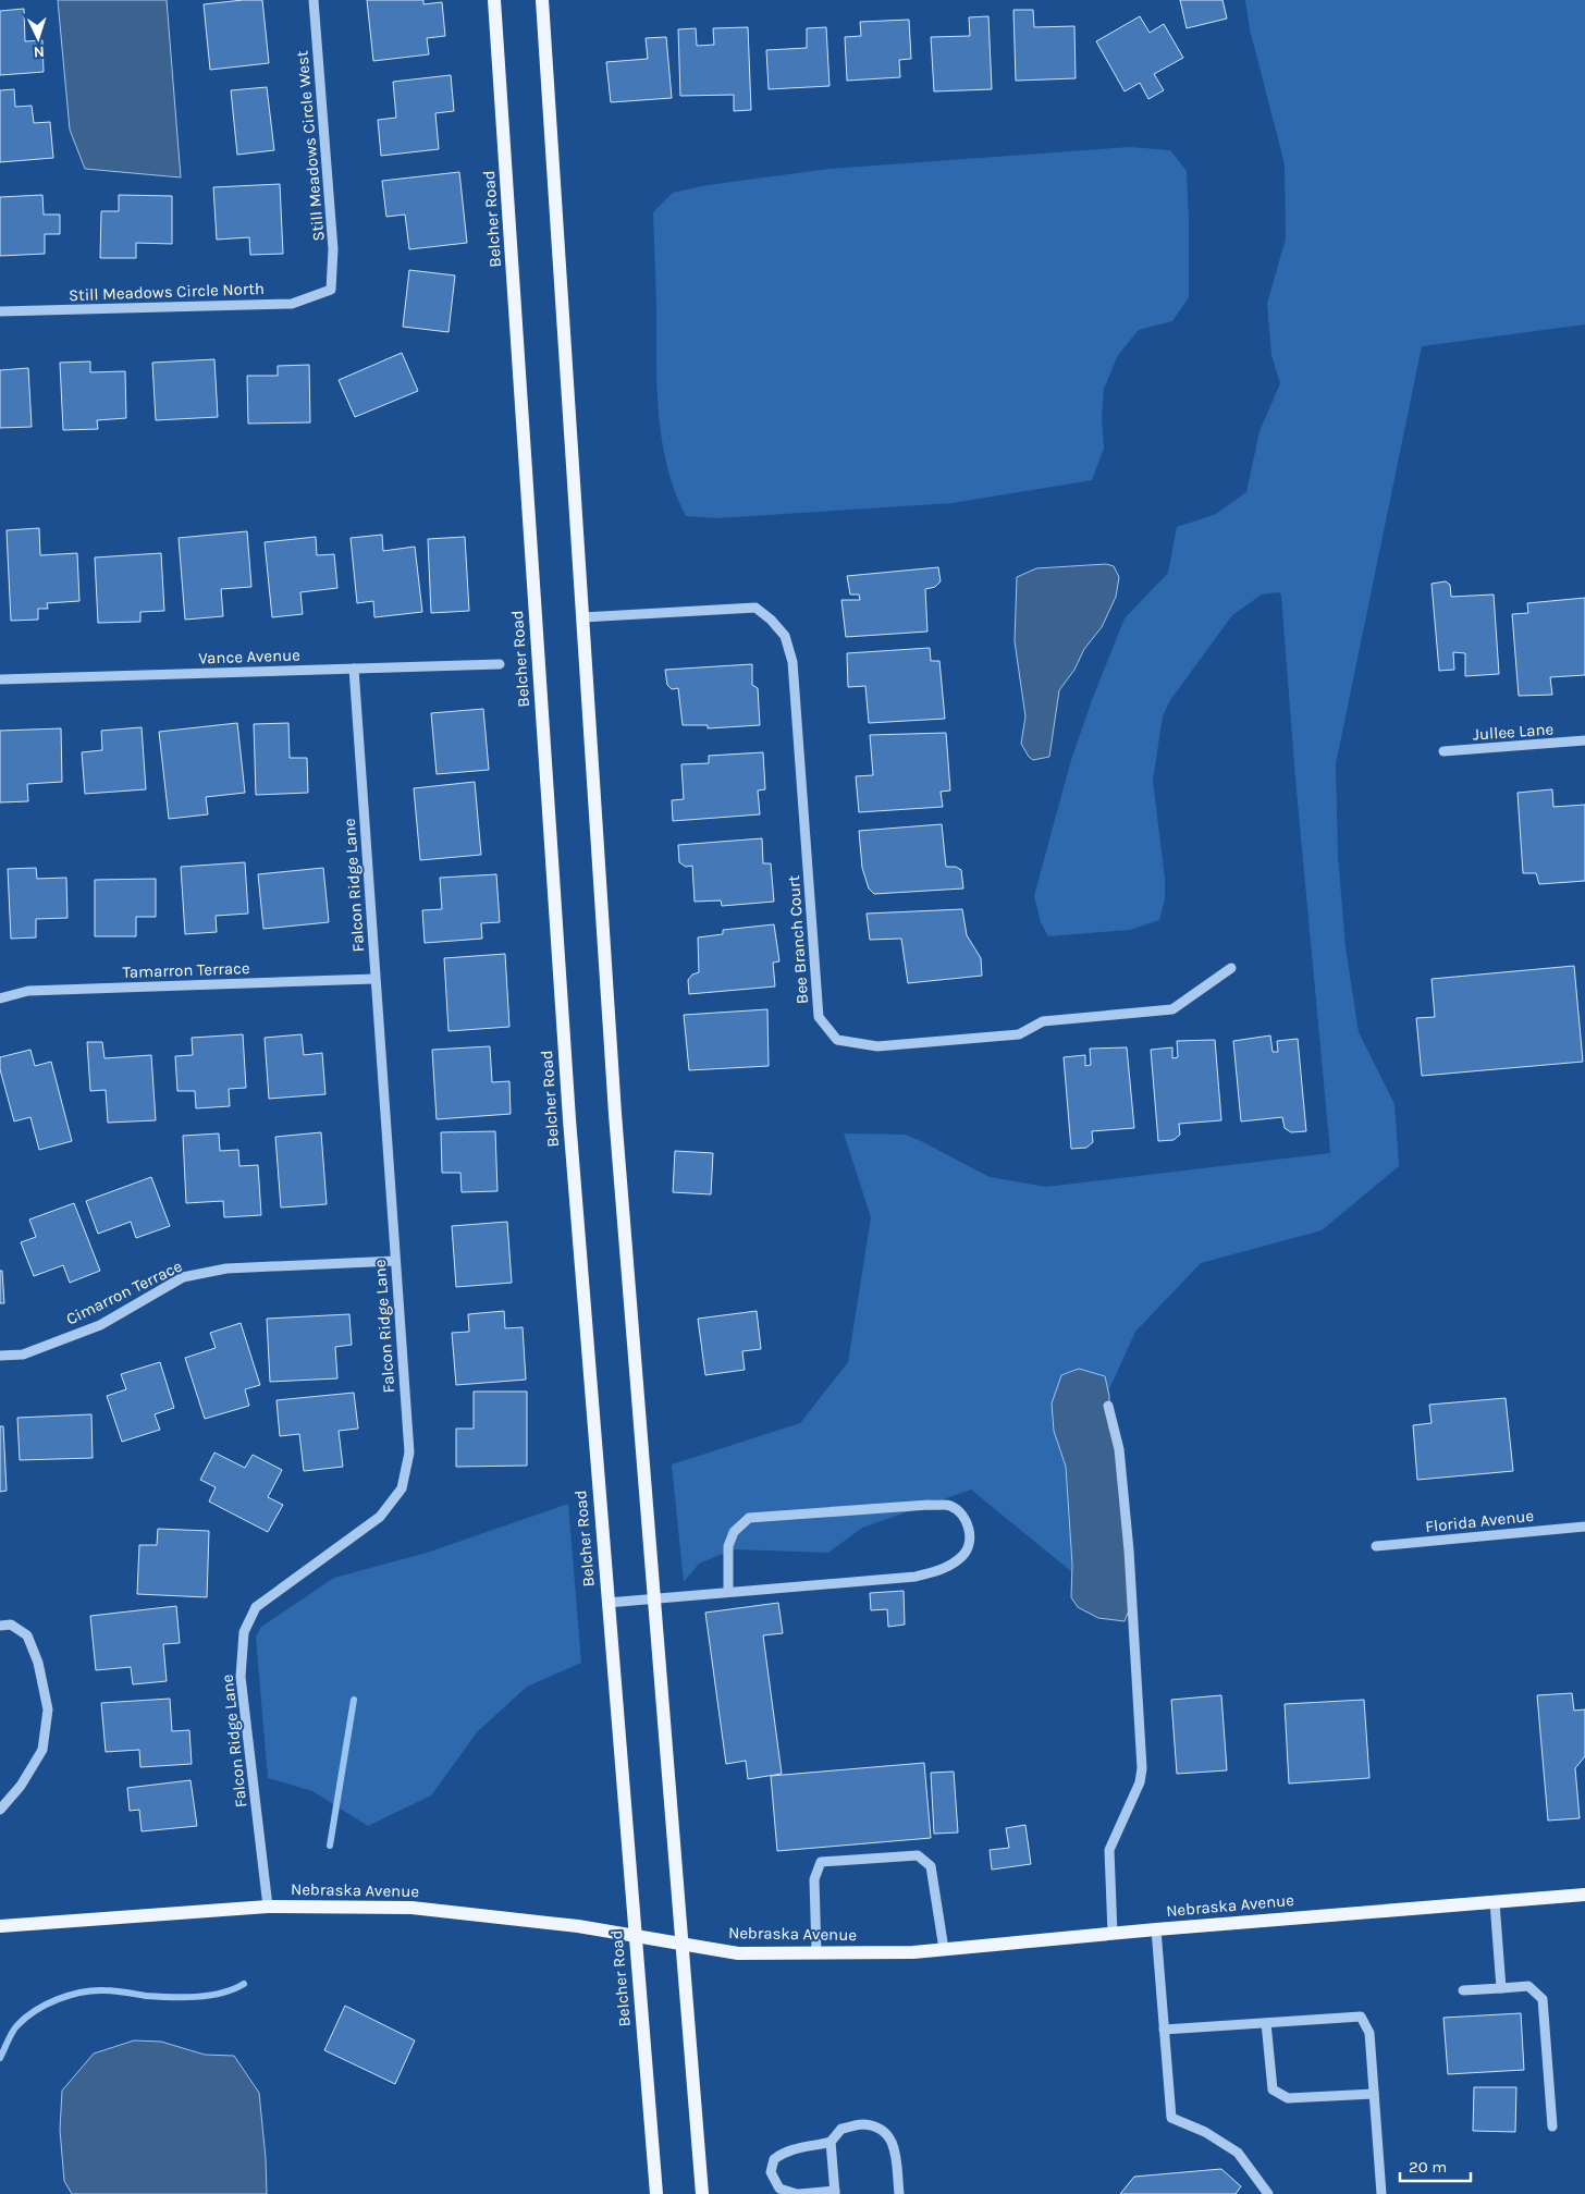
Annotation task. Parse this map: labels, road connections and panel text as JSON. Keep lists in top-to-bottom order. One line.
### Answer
{"streets":{"main road":["Belcher Road","Nebraska Avenue"],"street":["Still Meadows Circle West","Still Meadows Circle North","Vance Avenue","Jullee Lane","Falcon Ridge Lane","Bee Branch Court","Tamarron Terrace","Cimarron Terrace","Florida Avenue"]},"crossings":[["Still Meadows Circle West","Still Meadows Circle North"],["Belcher Road","Nebraska Avenue"],["Vance Avenue","Falcon Ridge Lane"],["Falcon Ridge Lane","Tamarron Terrace"],["Falcon Ridge Lane","Cimarron Terrace"],["Falcon Ridge Lane","Nebraska Avenue"]],"scale_bar":"20 m","north":"bottom"}
